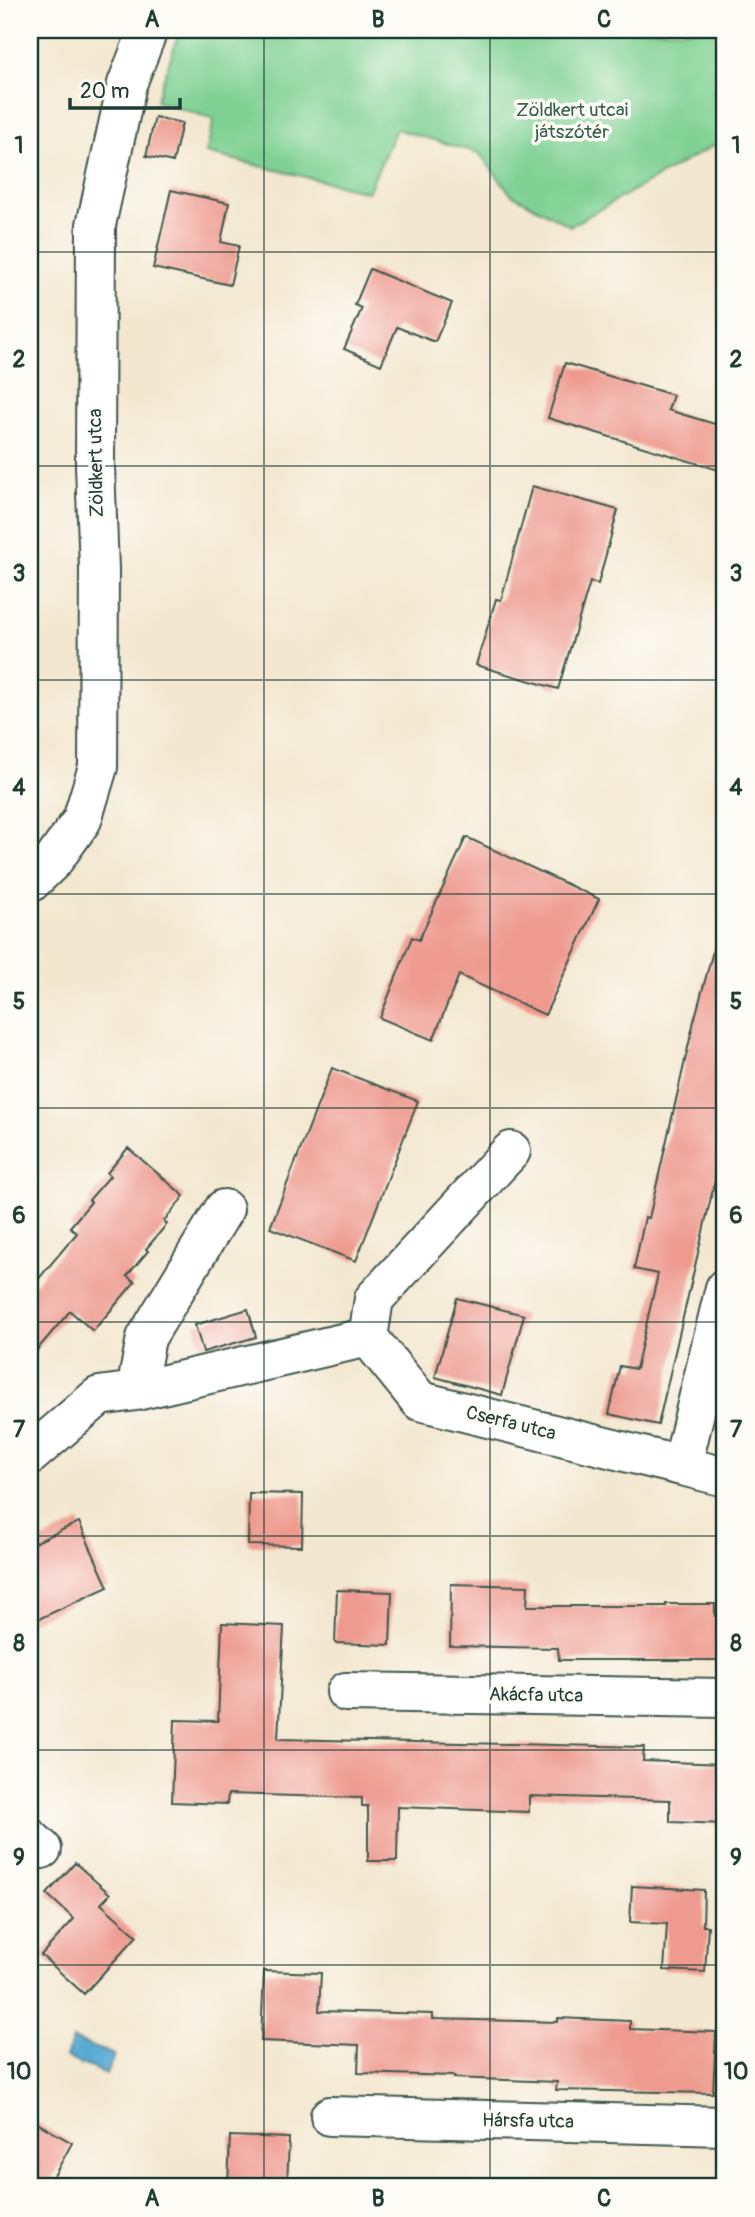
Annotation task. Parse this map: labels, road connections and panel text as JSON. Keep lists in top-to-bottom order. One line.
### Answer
{"streets":{"street":["Zöldkert utca","Cserfa utca","Akácfa utca","Hársfa utca"]},"parks":["Zöldkert utcai játszótér"],"scale_bar":"20 m","grid":{"columns":["A","B","C"],"rows":["1","2","3","4","5","6","7","8","9","10"]}}
